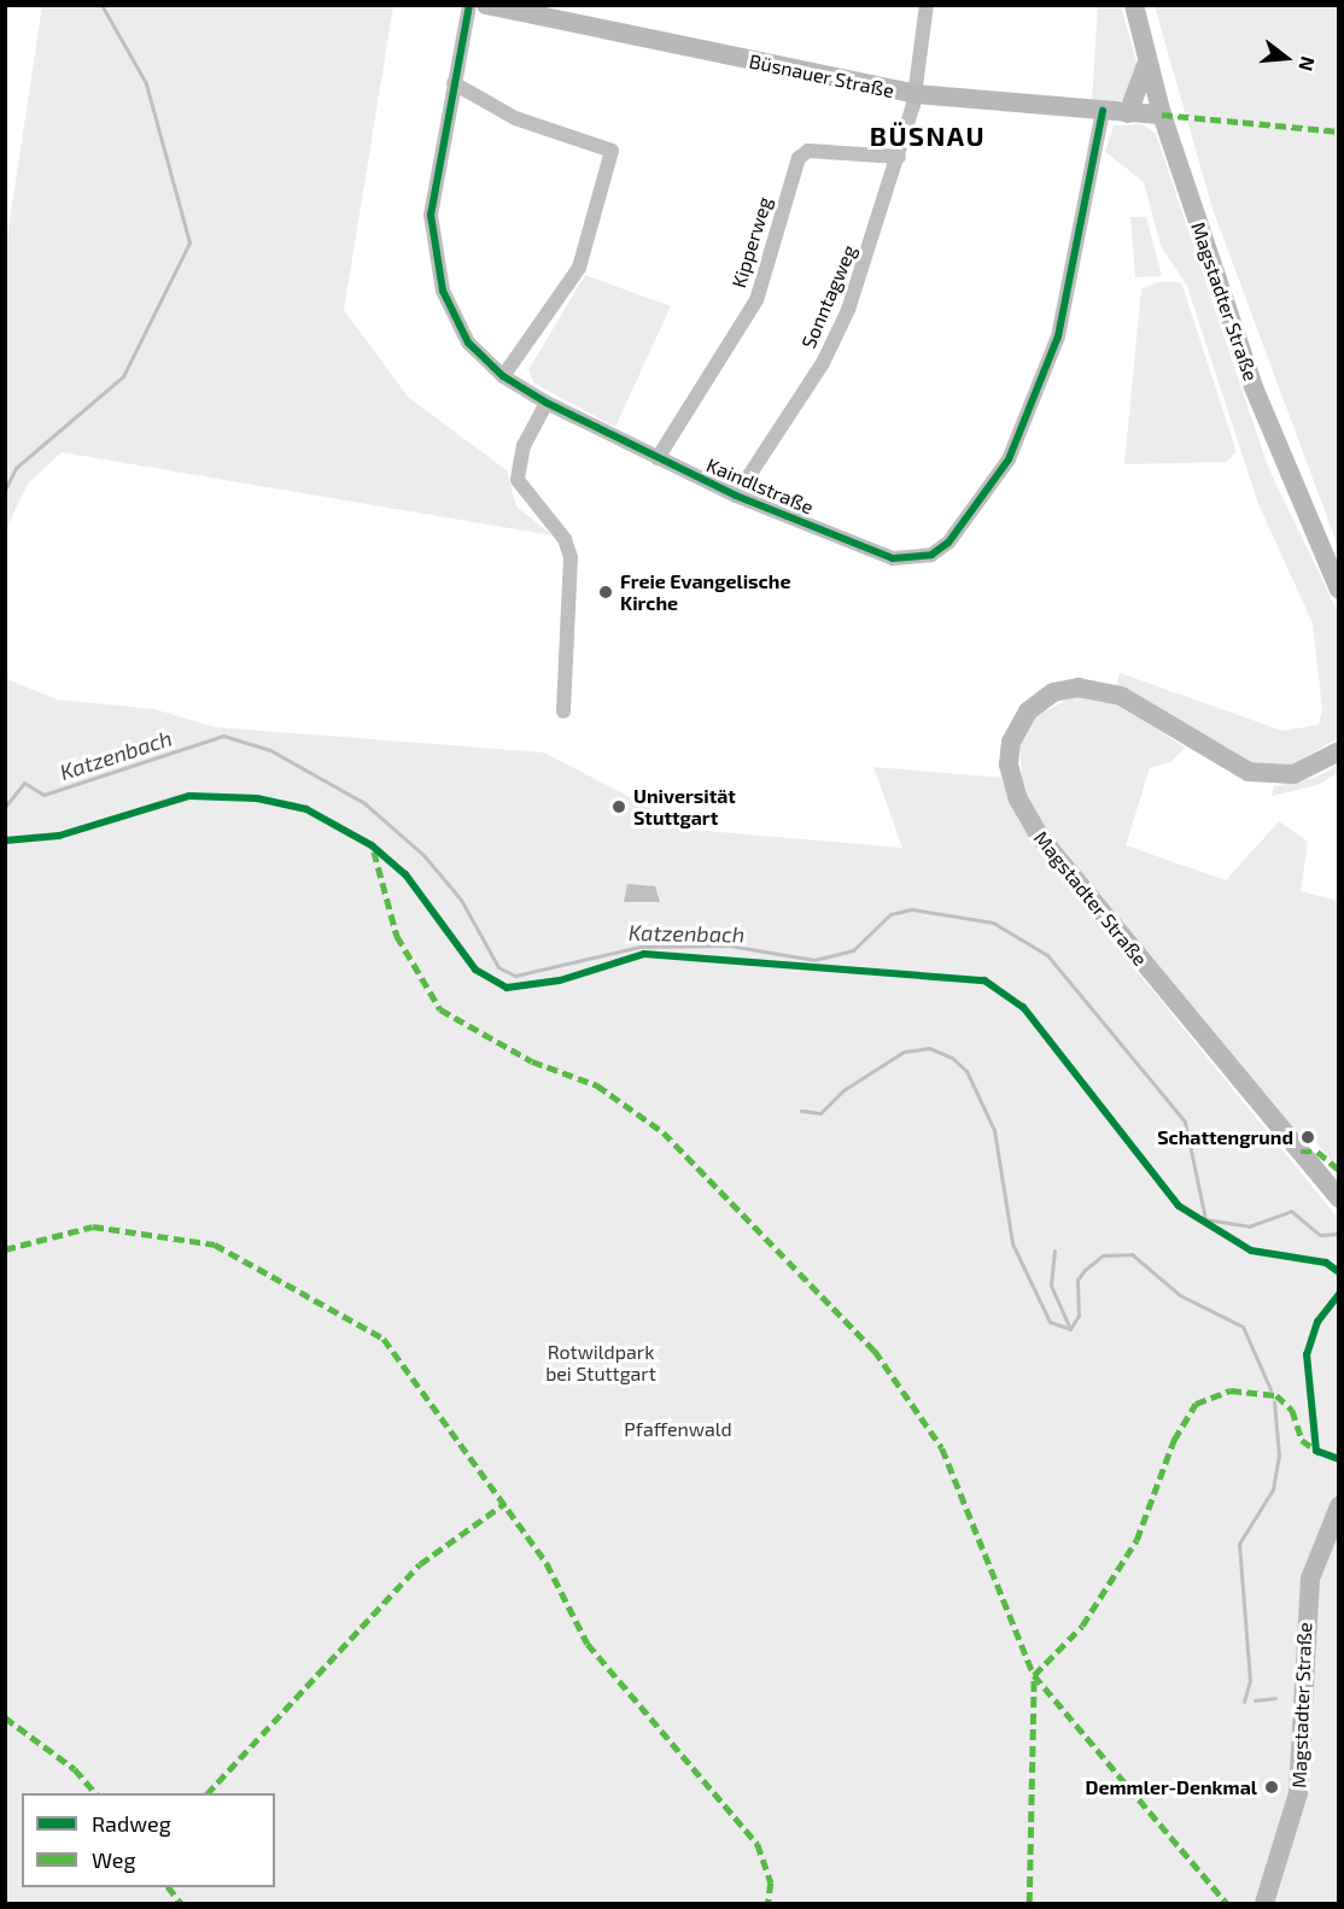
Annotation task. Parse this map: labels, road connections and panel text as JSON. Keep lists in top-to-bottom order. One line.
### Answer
{"streets":{"main road":["Büsnauer Straße","Magstadter Straße"],"street":["Kipperweg","Sonntagweg","Kaindlstraße"]},"crossings":[["Büsnauer Straße","Sonntagweg"],["Büsnauer Straße","Magstadter Straße"],["Büsnauer Straße","Kaindlstraße"],["Kipperweg","Sonntagweg"],["Kipperweg","Kaindlstraße"],["Sonntagweg","Kaindlstraße"]],"districts":["BÜSNAU"],"water":["Katzenbach"],"parks":["Rotwildpark bei Stuttgart","Pfaffenwald"],"places":["Freie Evangelische Kirche","Universität Stuttgart","Schattengrund","Demmler-Denkmal"],"legend":["Radweg","Weg"],"north":"right"}
